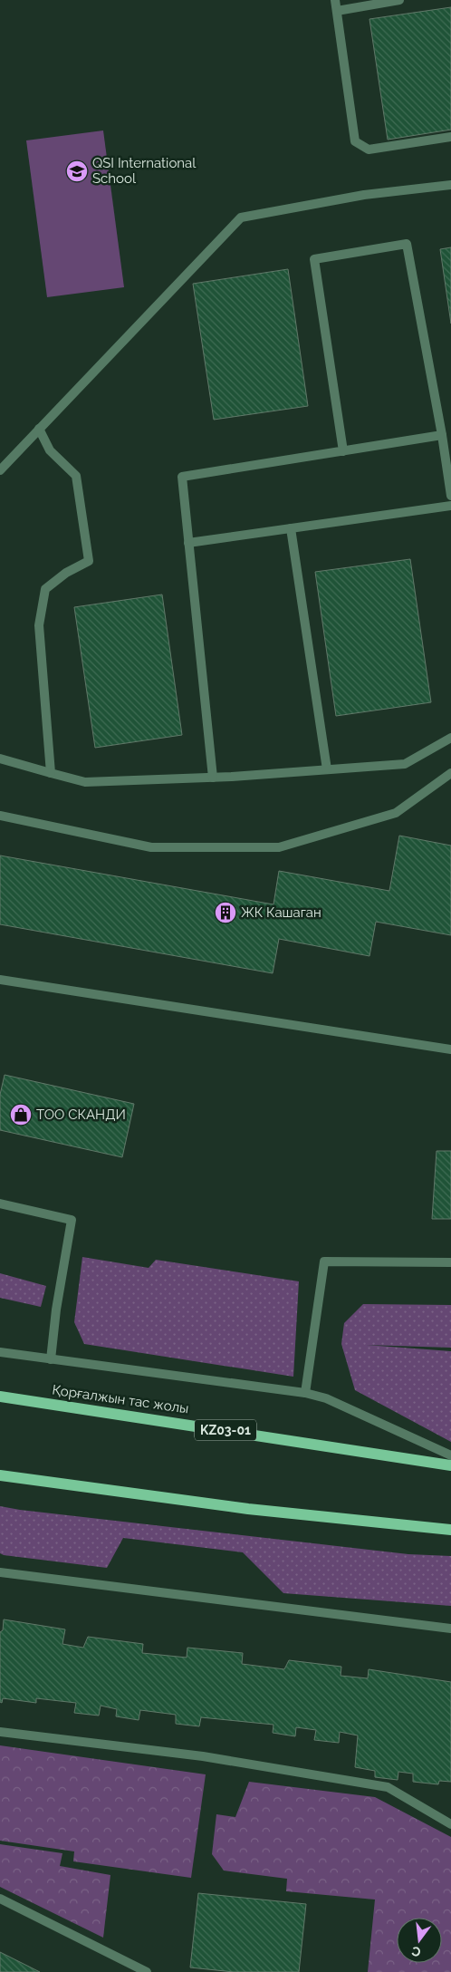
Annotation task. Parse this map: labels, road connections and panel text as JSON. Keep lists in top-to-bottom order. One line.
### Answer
{"streets":{"main road":["Қорғалжын тас жолы","KZ03-01"]},"places":{"school or university":["QSI International School"],"building":["ЖК Кашаган"],"shop":["ТОО СКАНДИ"]},"north":"bottom"}
